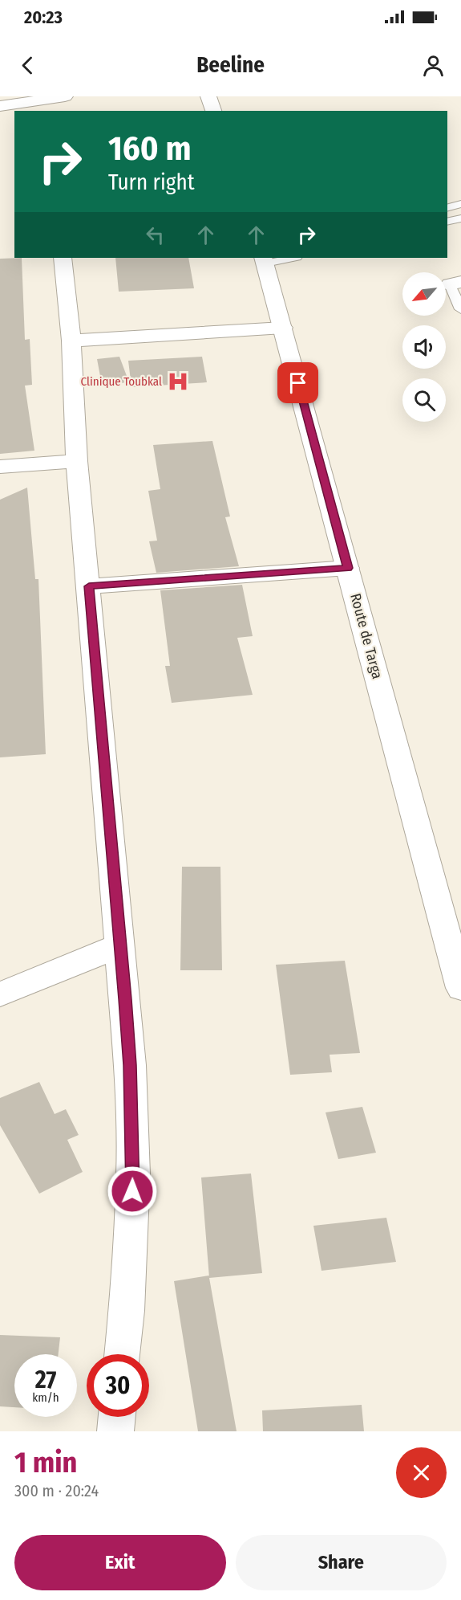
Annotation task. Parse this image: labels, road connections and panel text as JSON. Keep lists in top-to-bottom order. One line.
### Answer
{"streets":{"street":["Route de Targa"]},"places":{"hospital":["Clinique Toubkal"]},"north":"bottom left","page":{"status":"20:23","header":"Beeline","turn":["160 m","Turn right"],"speed":"27 km/h","limit":"30","heading":["1 min","300 m · 20:24"],"buttons":["Exit","Share"]}}
